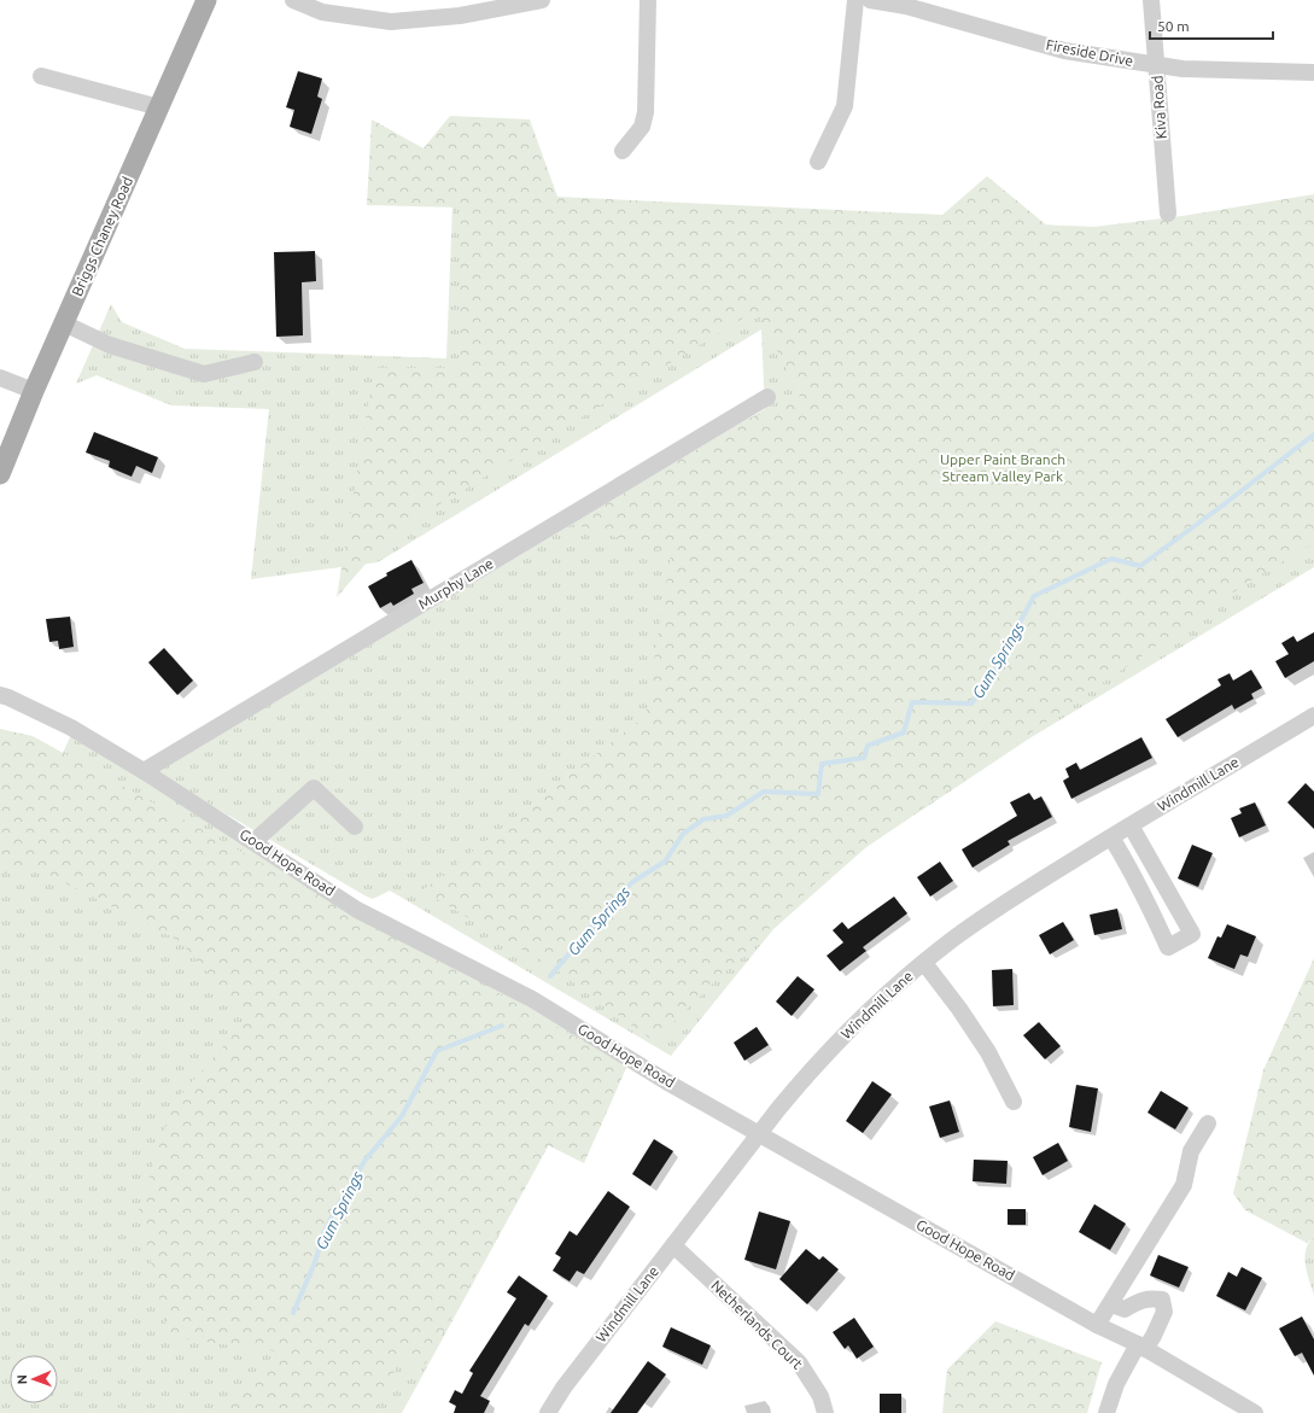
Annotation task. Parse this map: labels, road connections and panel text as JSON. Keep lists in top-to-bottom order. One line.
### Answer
{"streets":{"main road":["Briggs Chaney Road"],"street":["Fireside Drive","Kiva Road","Murphy Lane","Windmill Lane","Good Hope Road","Netherlands Court"]},"crossings":[["Fireside Drive","Kiva Road"],["Murphy Lane","Good Hope Road"],["Windmill Lane","Good Hope Road"],["Windmill Lane","Netherlands Court"]],"water":["Gum Springs"],"parks":["Upper Paint Branch Stream Valley Park"],"scale_bar":"50 m","north":"left"}
